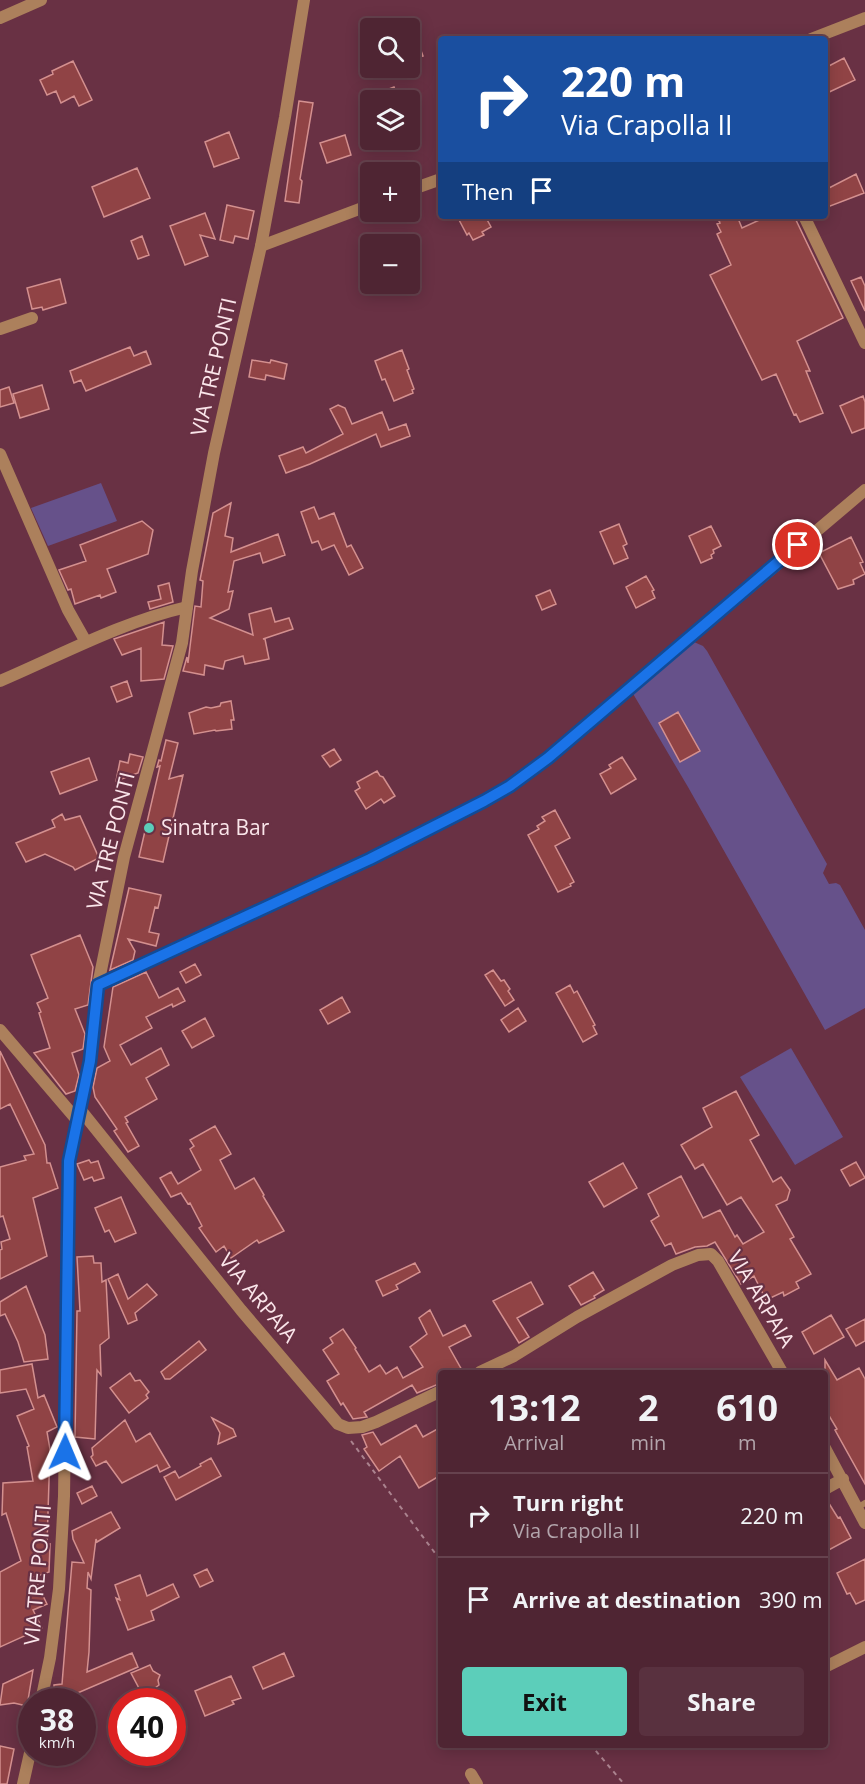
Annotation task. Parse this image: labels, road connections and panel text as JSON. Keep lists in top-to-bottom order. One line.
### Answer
{"streets":{"street":["VIA TRE PONTI","VIA ARPAIA"]},"crossings":[["VIA TRE PONTI","VIA ARPAIA"]],"places":["Sinatra Bar"],"page":{"map_buttons":["+","−"],"turn":["220 m","Via Crapolla II"],"then":"Then","eta":["13:12","Arrival","2","min","610","m"],"list":[{"name":"Turn right","note":"Via Crapolla II","value":"220 m"},{"name":"Arrive at destination","value":"390 m"}],"buttons":["Exit","Share"],"speed":"38 km/h","limit":"40"}}
